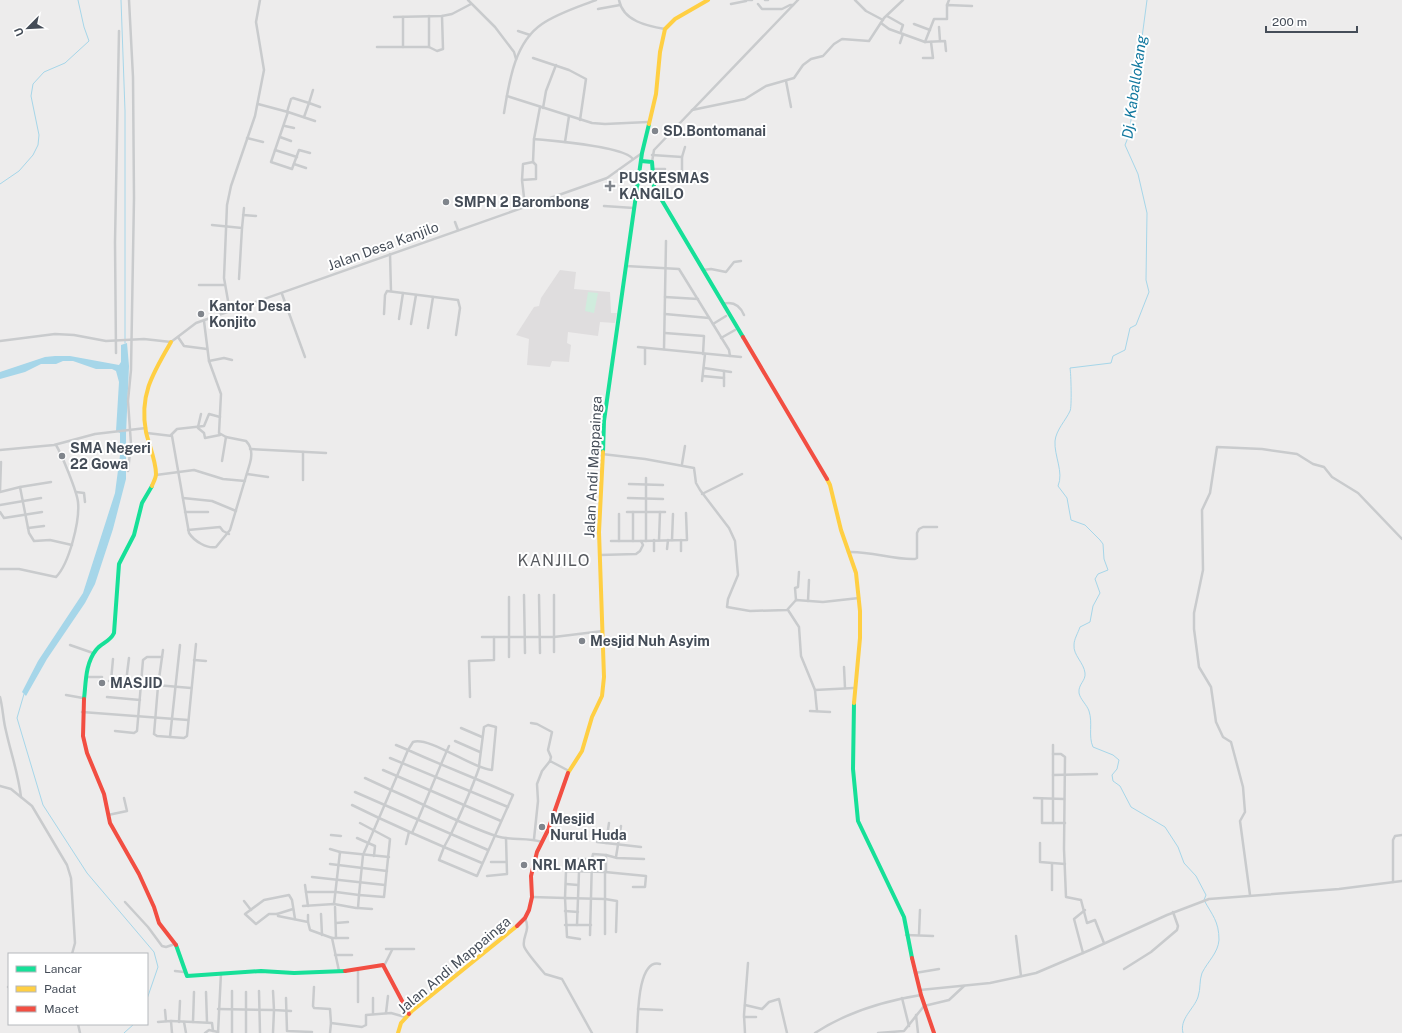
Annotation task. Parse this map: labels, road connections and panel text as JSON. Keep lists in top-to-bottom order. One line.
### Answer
{"streets":{"street":["Jalan Desa Kanjilo","Jalan Andi Mappainga"]},"crossings":[["Jalan Desa Kanjilo","Jalan Andi Mappainga"]],"districts":["KANJILO"],"water":["Dj. Kaballokang"],"places":{"other":["SD.Bontomanai","SMPN 2 Barombong","Kantor Desa Konjito","SMA Negeri 22 Gowa","Mesjid Nuh Asyim","MASJID","Mesjid Nurul Huda","NRL MART"],"health":["PUSKESMAS KANGILO"]},"legend":["Lancar","Padat","Macet"],"scale_bar":"200 m","north":"bottom left"}
